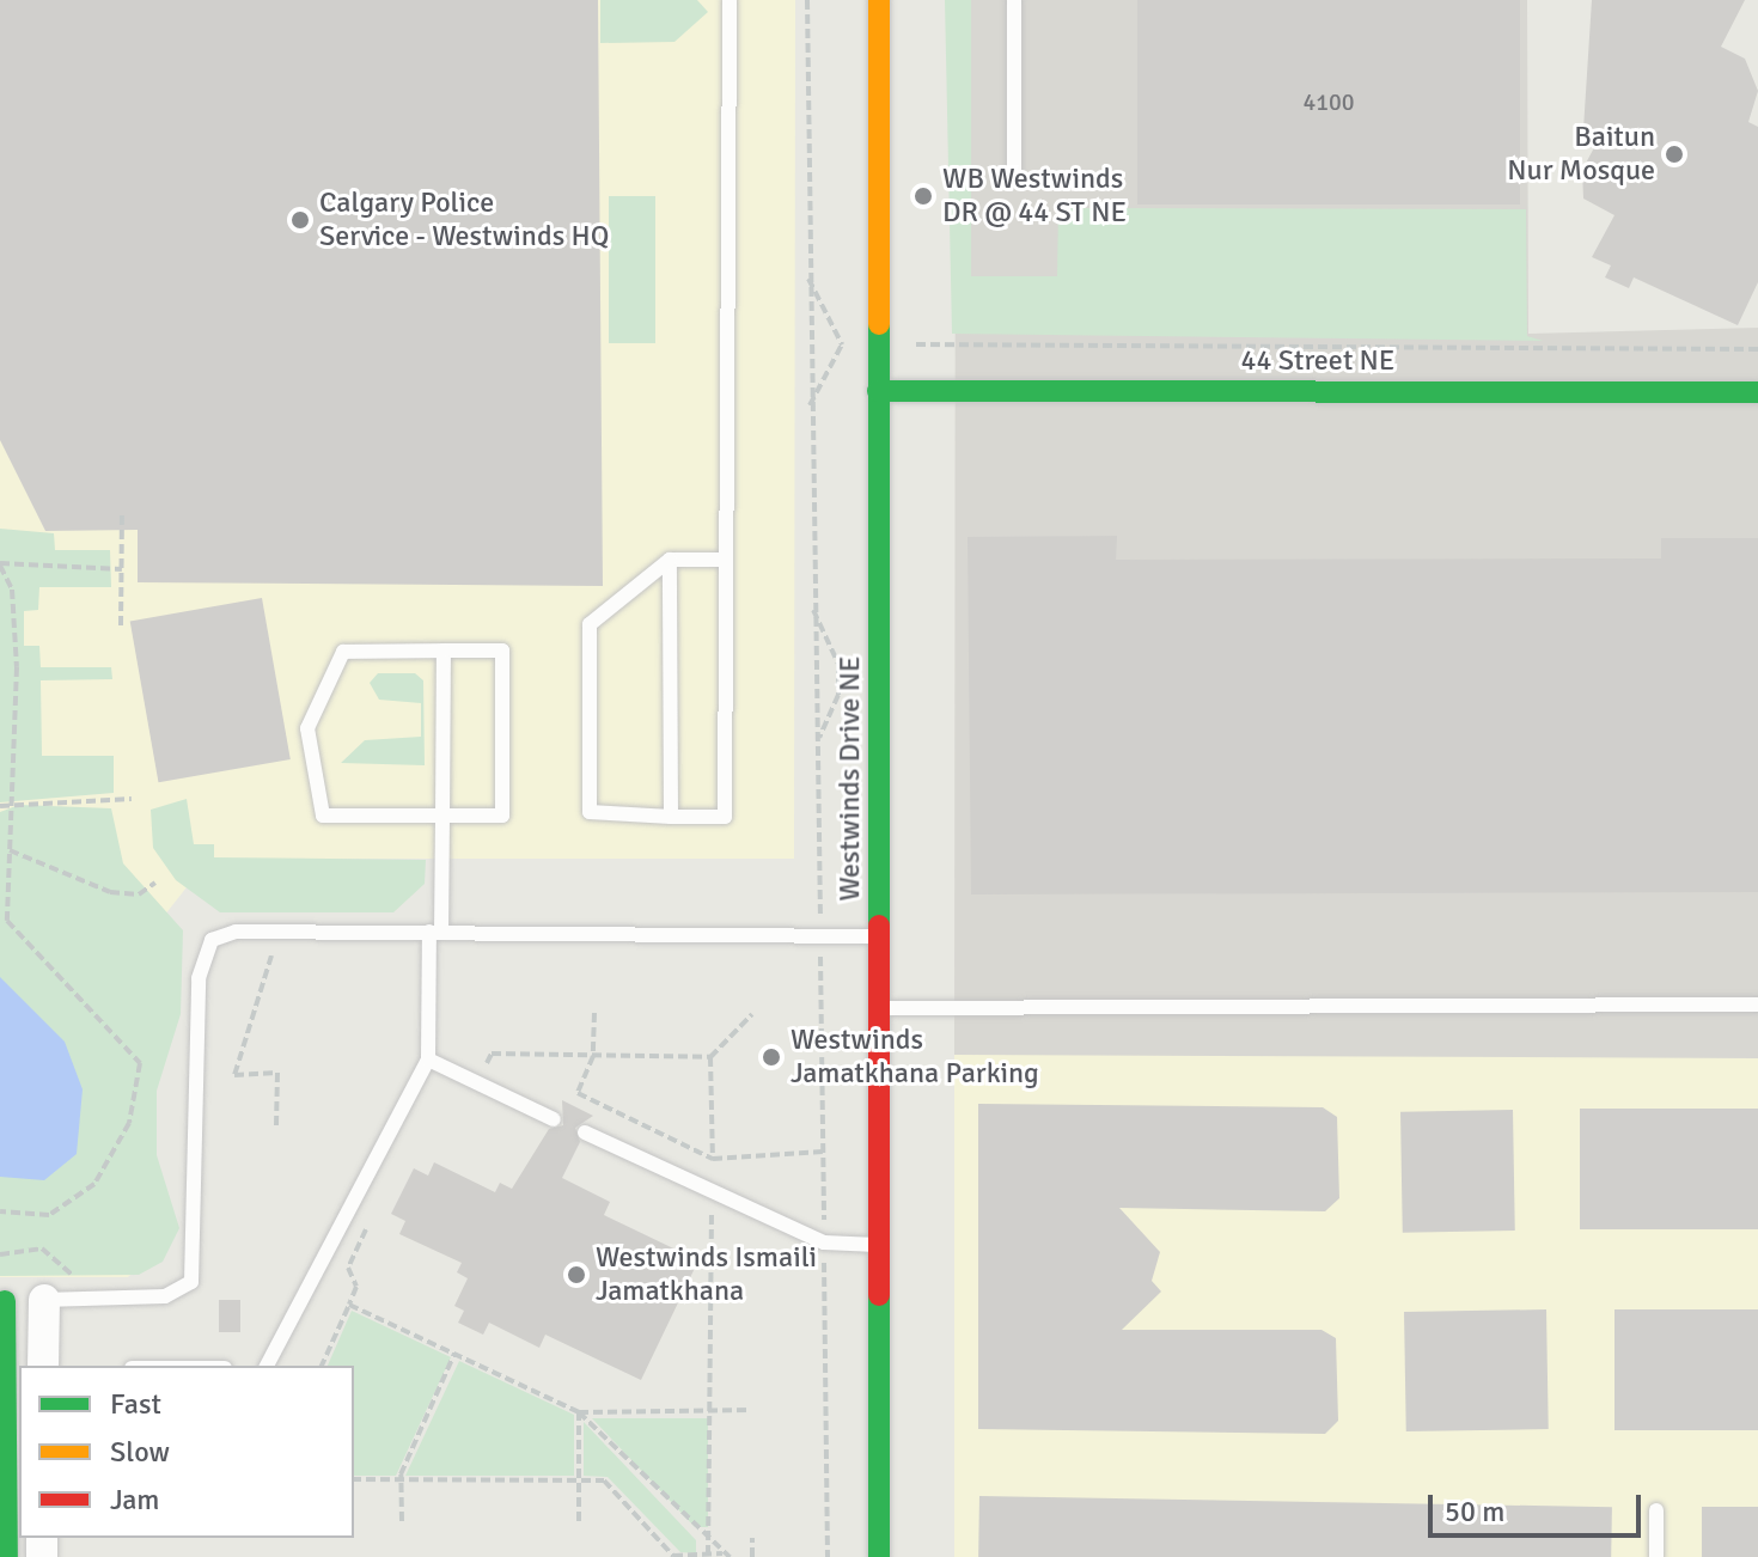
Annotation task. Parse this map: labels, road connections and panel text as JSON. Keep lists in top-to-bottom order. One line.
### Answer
{"streets":{"street":["44 Street NE","Westwinds Drive NE"]},"crossings":[["44 Street NE","Westwinds Drive NE"]],"places":["Baitun Nur Mosque","WB Westwinds DR @ 44 ST NE","Calgary Police Service - Westwinds HQ","Westwinds Jamatkhana Parking","Westwinds Ismaili Jamatkhana"],"house_numbers":["4100"],"legend":["Fast","Slow","Jam"],"scale_bar":"50 m"}
